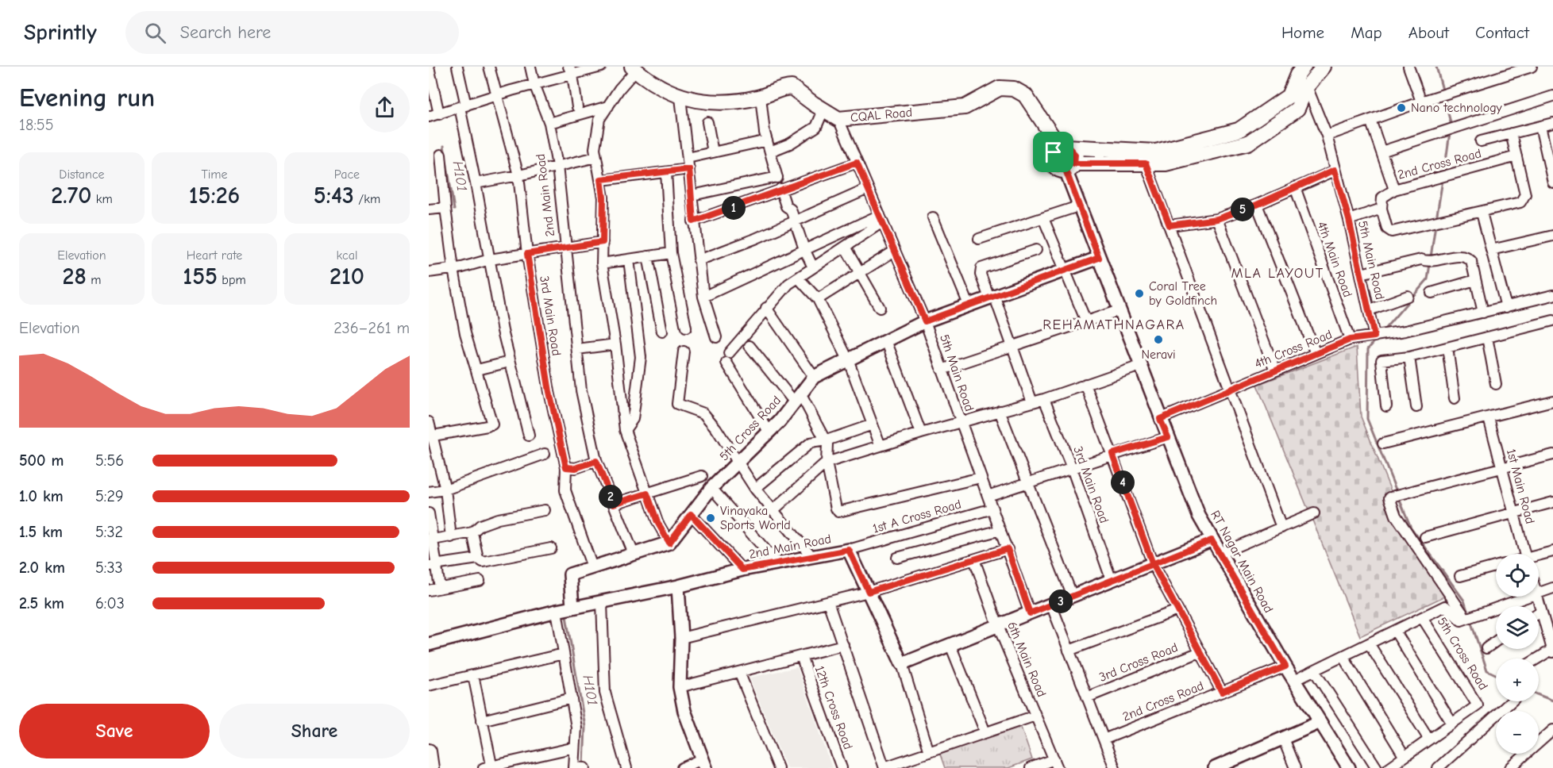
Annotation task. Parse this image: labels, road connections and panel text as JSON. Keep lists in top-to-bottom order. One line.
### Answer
{"streets":{"main road":["CQAL Road"],"street":["2nd Cross Road","2nd Main Road","4th Main Road","5th Main Road","3rd Main Road","4th Cross Road","5th Cross Road","1st Main Road","1st A Cross Road","RT Nagar Main Road","6th Main Road","3rd Cross Road","12th Cross Road"]},"crossings":[["CQAL Road","5th Main Road"],["CQAL Road","RT Nagar Main Road"],["2nd Cross Road","RT Nagar Main Road"],["2nd Main Road","1st A Cross Road"],["4th Main Road","4th Cross Road"],["5th Main Road","4th Cross Road"],["5th Main Road","5th Cross Road"],["5th Main Road","1st A Cross Road"],["4th Cross Road","RT Nagar Main Road"],["5th Cross Road","RT Nagar Main Road"]],"districts":["MLA LAYOUT","REHAMATHNAGARA"],"water":["H101"],"places":["Nano technology","Coral Tree by Goldfinch","Neravi","Vinayaka Sports World"],"page":{"header":"Sprintly","search":"Search here","nav":["Home","Map","About","Contact"],"heading":["Evening run","18:55"],"stats":[["Distance","2.70 km"],["Time","15:26"],["Pace","5:43 /km"],["Elevation","28 m"],["Heart rate","155 bpm"],["kcal","210"]],"pins":["1","5","4","2","3"],"chart":["Elevation","236–261 m"],"list":[{"name":"500 m","note":"5:56"},{"name":"1.0 km","note":"5:29"},{"name":"1.5 km","note":"5:32"},{"name":"2.0 km","note":"5:33"},{"name":"2.5 km","note":"6:03"}],"map_buttons":["+","−"],"buttons":["Save","Share"]}}
